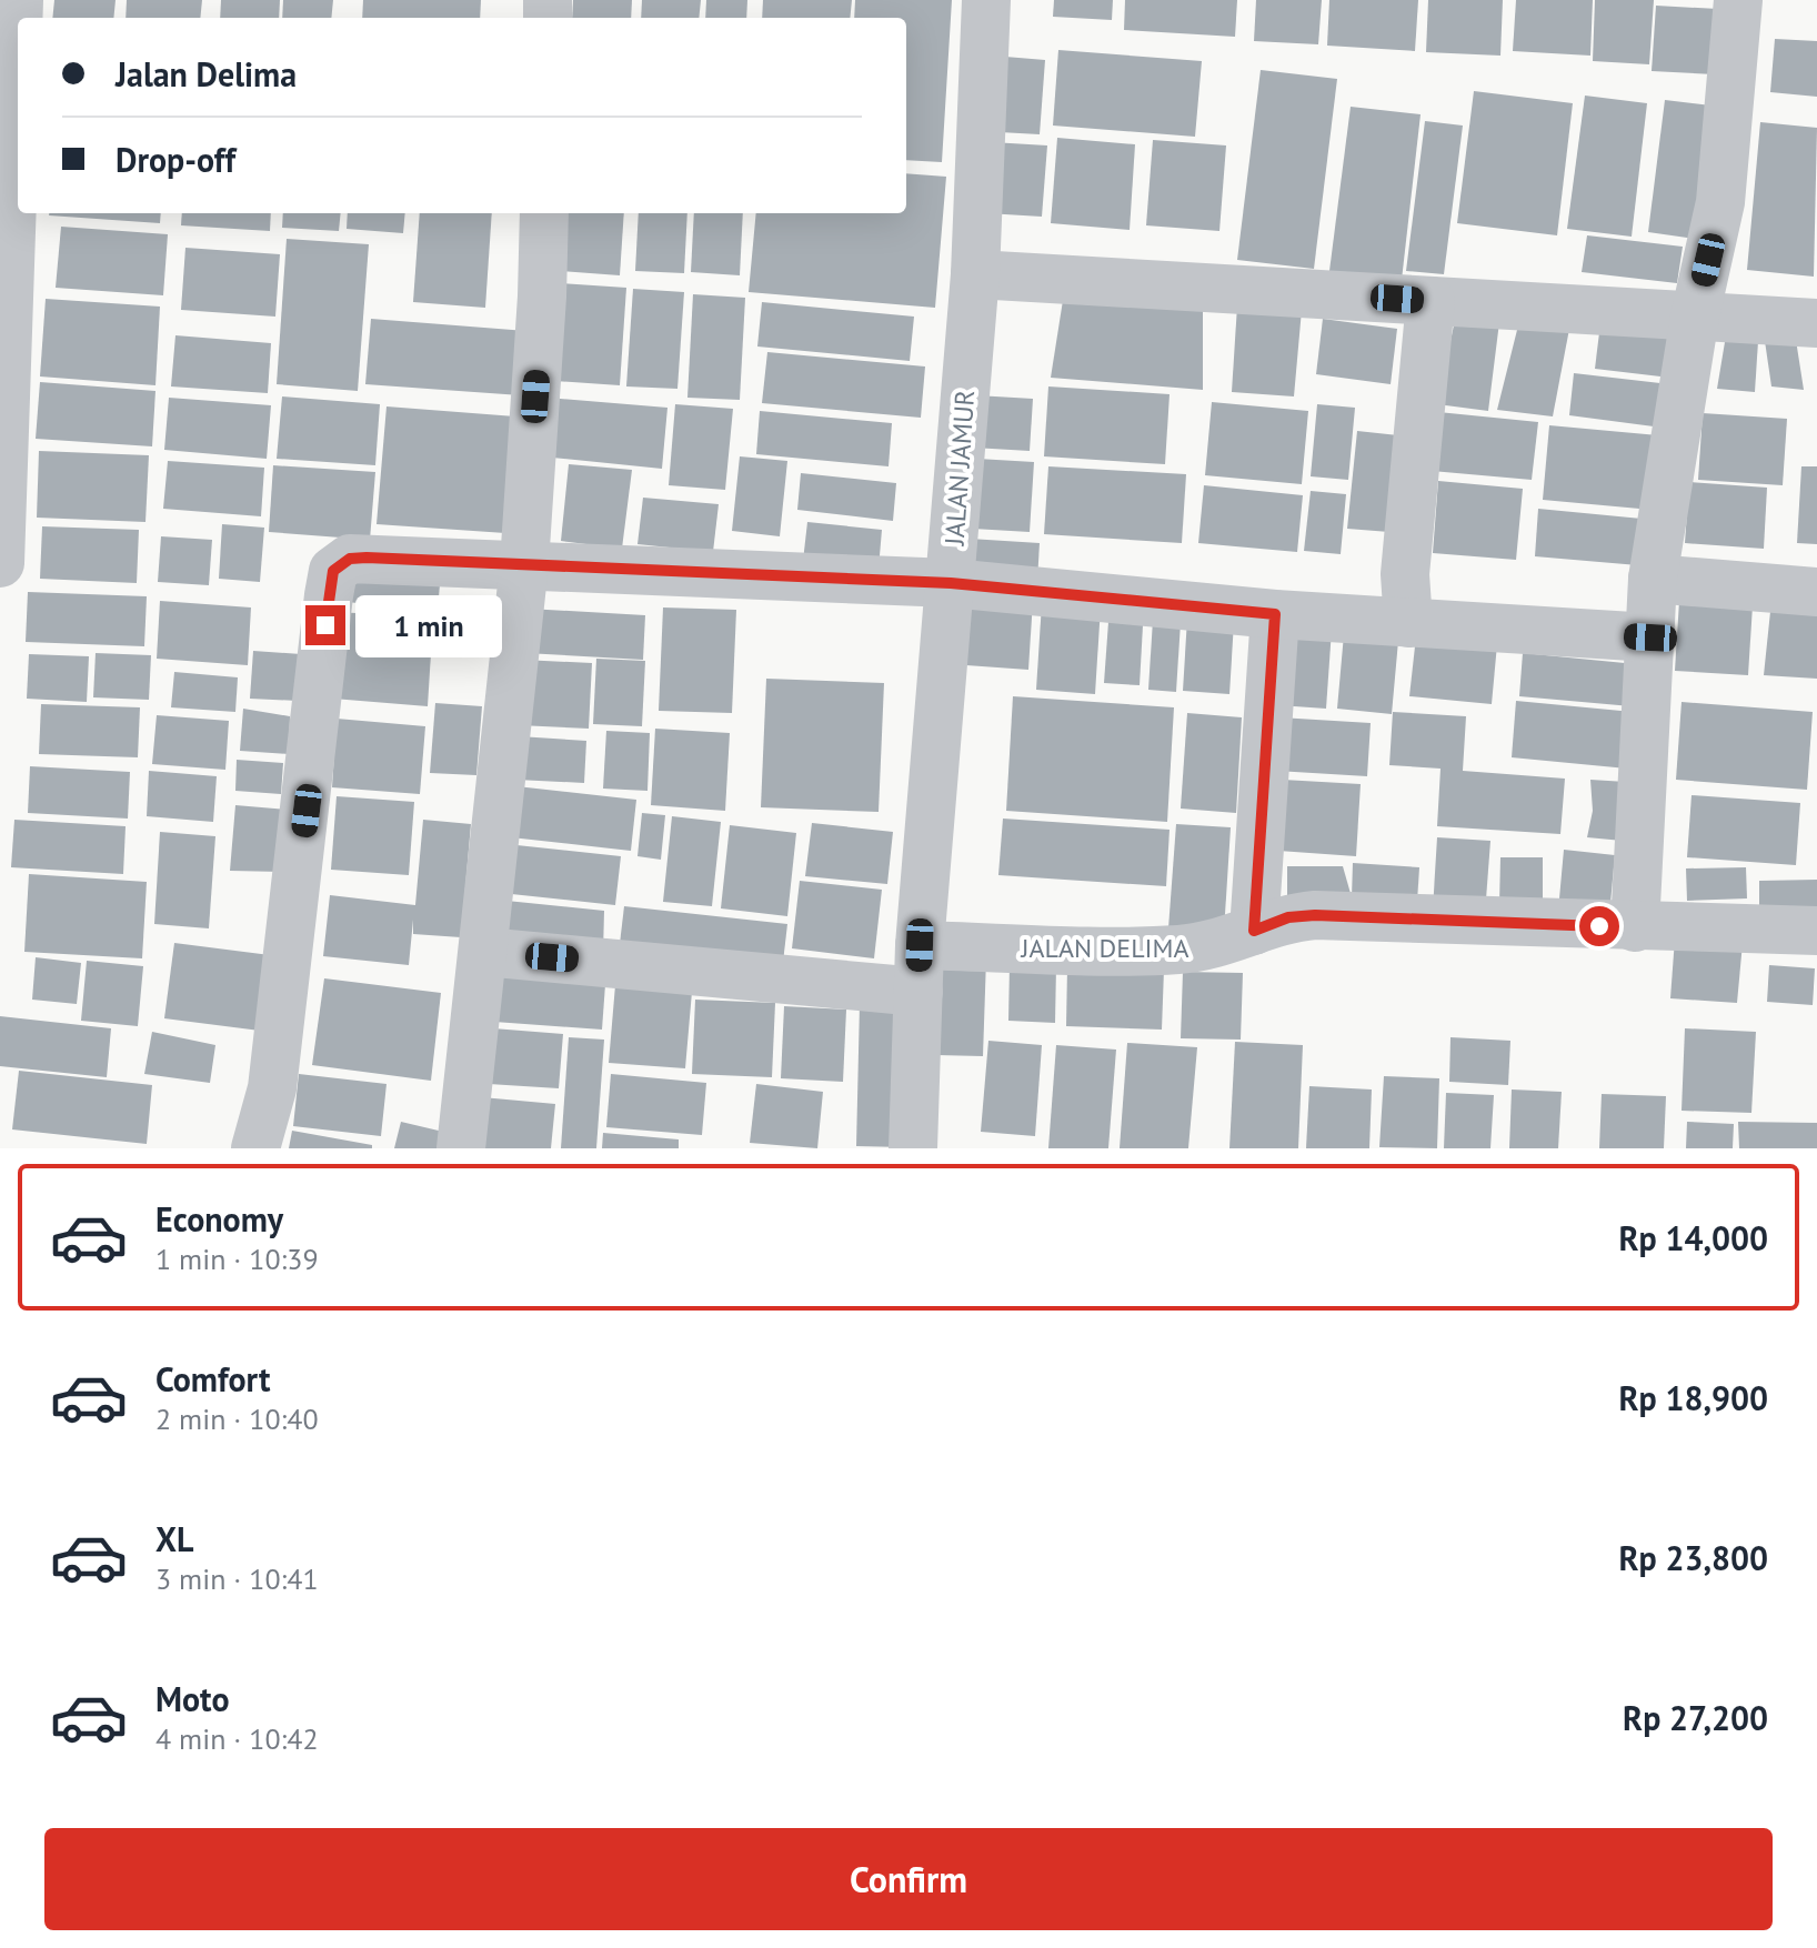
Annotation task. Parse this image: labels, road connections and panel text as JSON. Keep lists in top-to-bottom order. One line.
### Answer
{"streets":{"street":["JALAN JAMUR","JALAN DELIMA"]},"crossings":[["JALAN JAMUR","JALAN DELIMA"]],"page":{"banner":["Jalan Delima","Drop-off"],"bubble":"1 min","list":[{"name":"Economy","note":"1 min · 10:39","value":"Rp 14,000"},{"name":"Comfort","note":"2 min · 10:40","value":"Rp 18,900"},{"name":"XL","note":"3 min · 10:41","value":"Rp 23,800"},{"name":"Moto","note":"4 min · 10:42","value":"Rp 27,200"}],"buttons":"Confirm"}}
